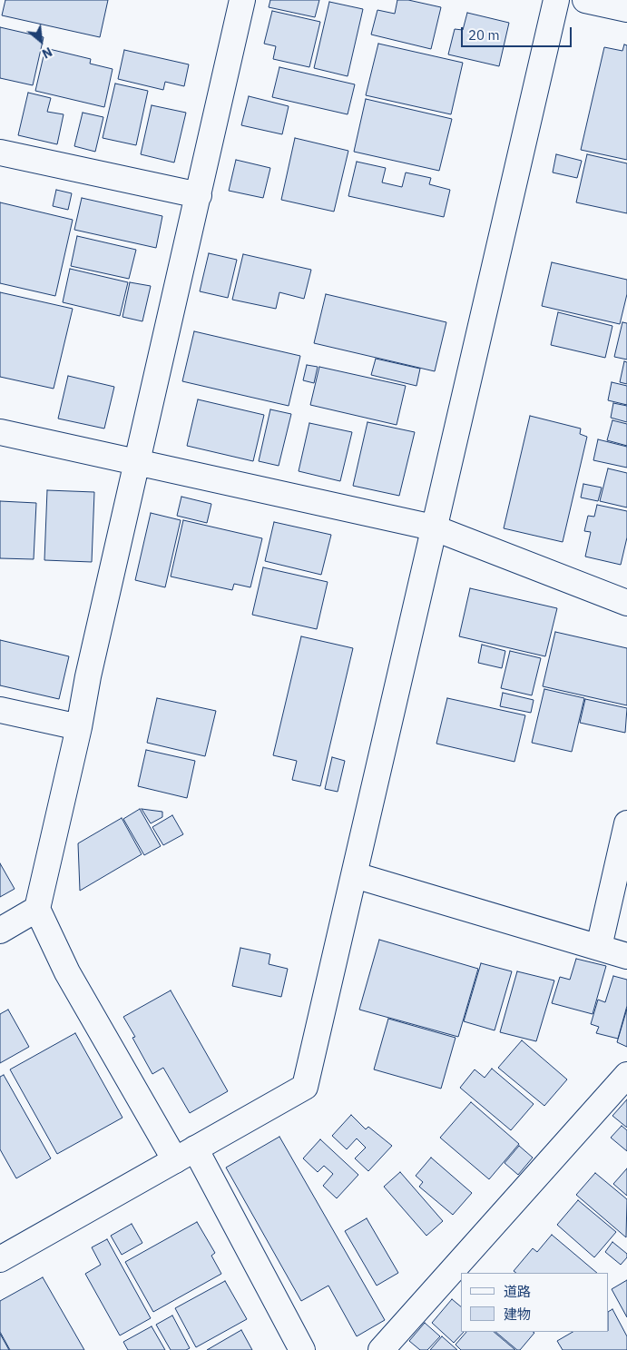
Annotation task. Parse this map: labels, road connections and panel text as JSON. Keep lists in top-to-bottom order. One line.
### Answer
{"legend":["道路","建物"],"scale_bar":"20 m","north":"bottom right"}
